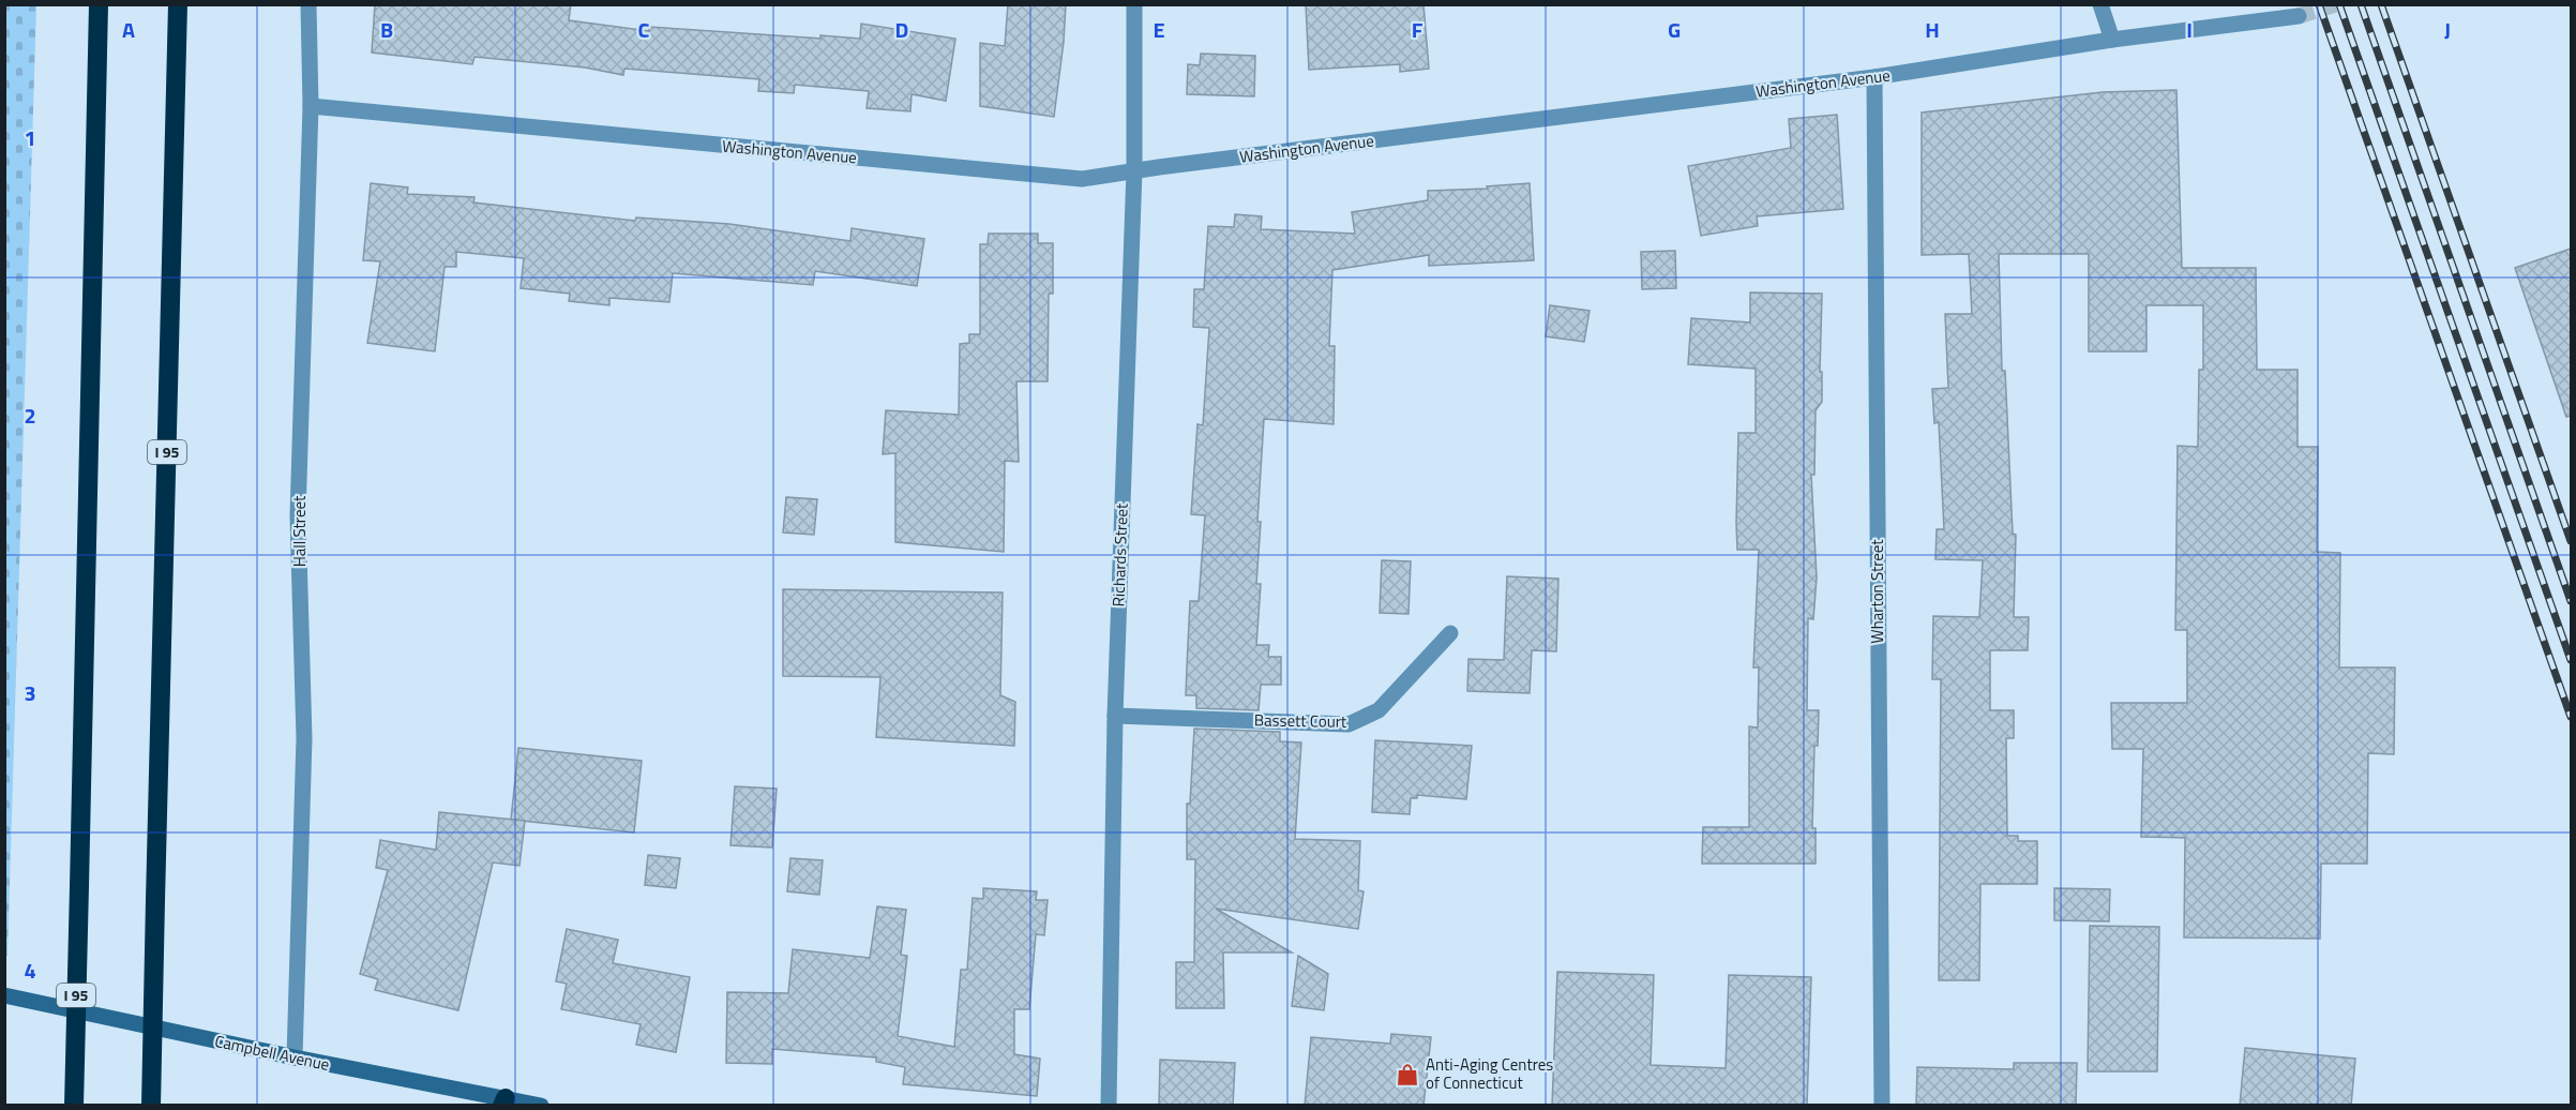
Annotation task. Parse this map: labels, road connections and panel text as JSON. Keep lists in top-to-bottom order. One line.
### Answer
{"streets":{"highway":["I 95"],"main road":["Campbell Avenue"],"street":["Washington Avenue","Hall Street","Richards Street","Wharton Street","Bassett Court"]},"crossings":[["Washington Avenue","Hall Street"],["Washington Avenue","Richards Street"],["Washington Avenue","Wharton Street"],["Hall Street","Campbell Avenue"],["Richards Street","Bassett Court"]],"places":{"shop":["Anti-Aging Centres of Connecticut"]},"grid":{"columns":["A","B","C","D","E","F","G","H","I","J"],"rows":["1","2","3","4"]}}
